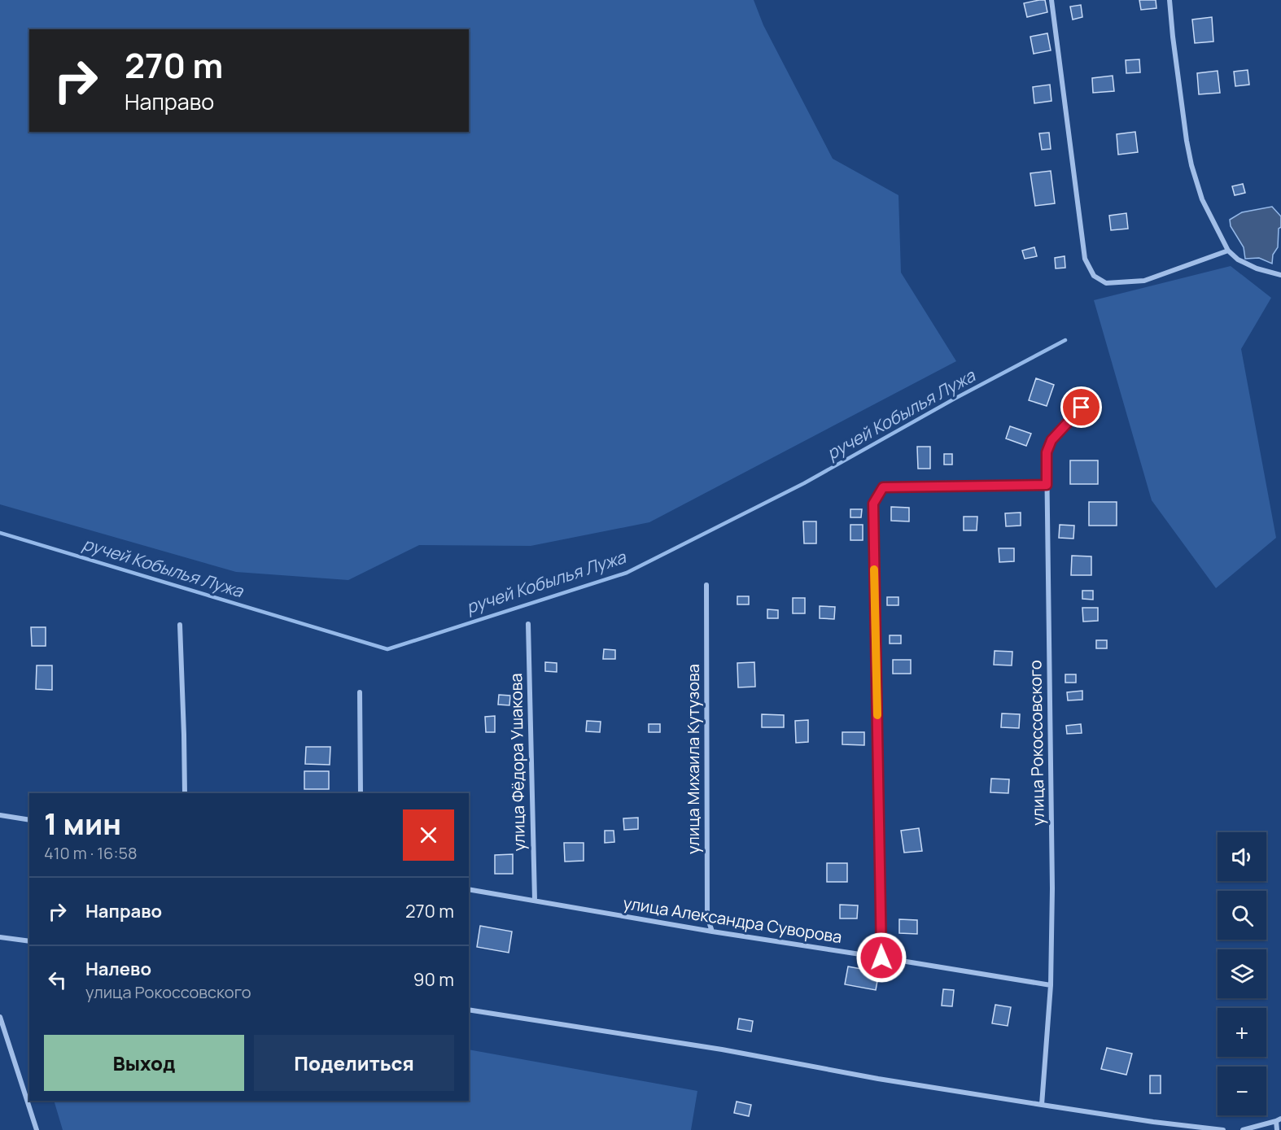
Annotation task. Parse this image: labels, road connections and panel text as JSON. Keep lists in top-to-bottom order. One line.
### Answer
{"streets":{"street":["улица Рокоссовского","улица Михаила Кутузова","улица Фёдора Ушакова","улица Александра Суворова"]},"crossings":[["улица Рокоссовского","улица Александра Суворова"],["улица Михаила Кутузова","улица Александра Суворова"],["улица Фёдора Ушакова","улица Александра Суворова"]],"water":["ручей Кобылья Лужа"],"page":{"turn":["270 m","Направо"],"heading":["1 мин","410 m · 16:58"],"map_buttons":["+","−"],"list":[{"name":"Направо","value":"270 m"},{"name":"Налево","note":"улица Рокоссовского","value":"90 m"}],"buttons":["Выход","Поделиться"]}}
